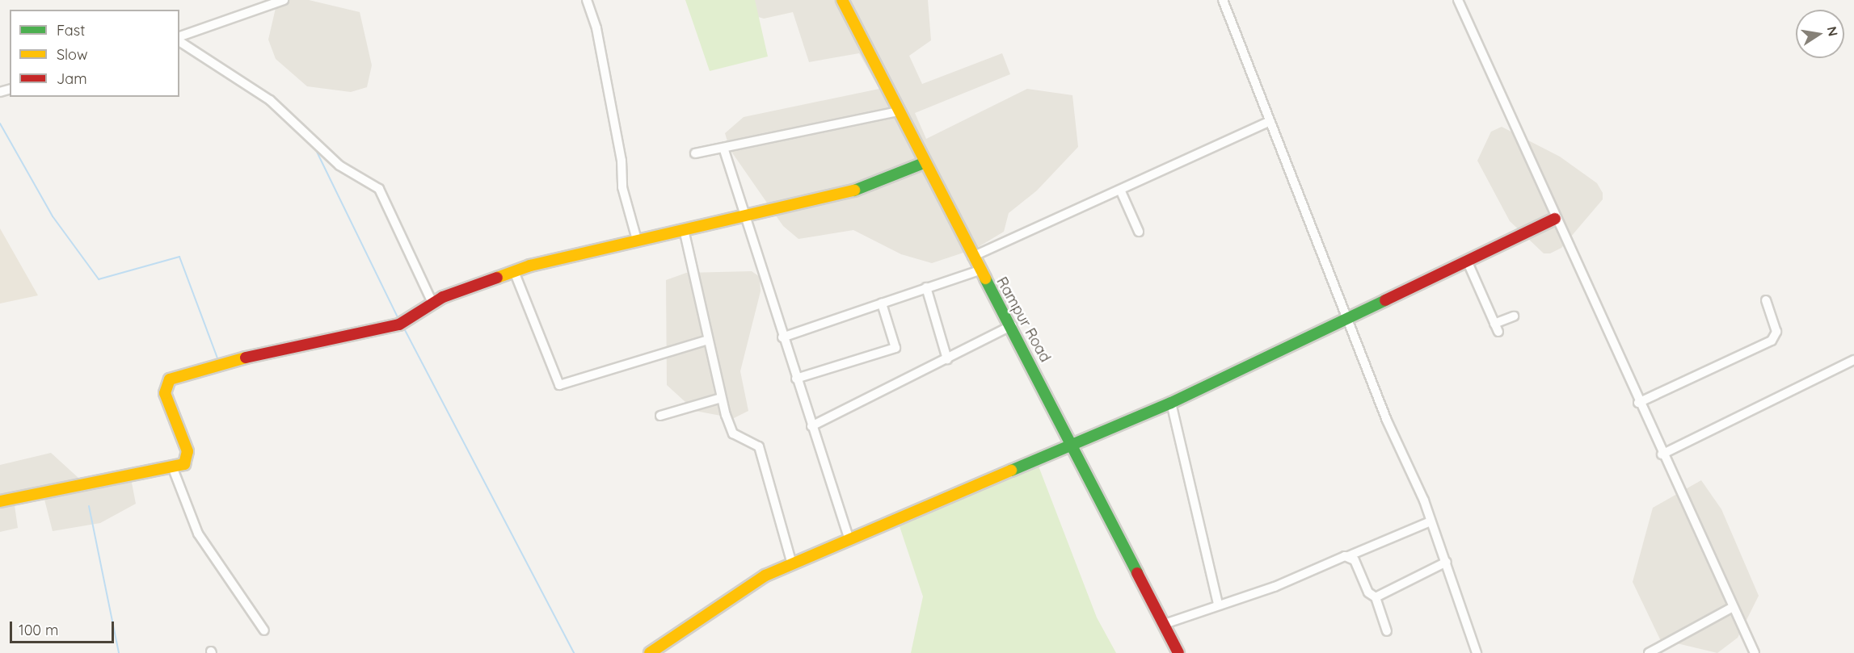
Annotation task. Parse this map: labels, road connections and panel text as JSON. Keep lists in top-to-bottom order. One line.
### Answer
{"streets":{"street":["Rampur Road"]},"legend":["Fast","Slow","Jam"],"scale_bar":"100 m","north":"right"}
